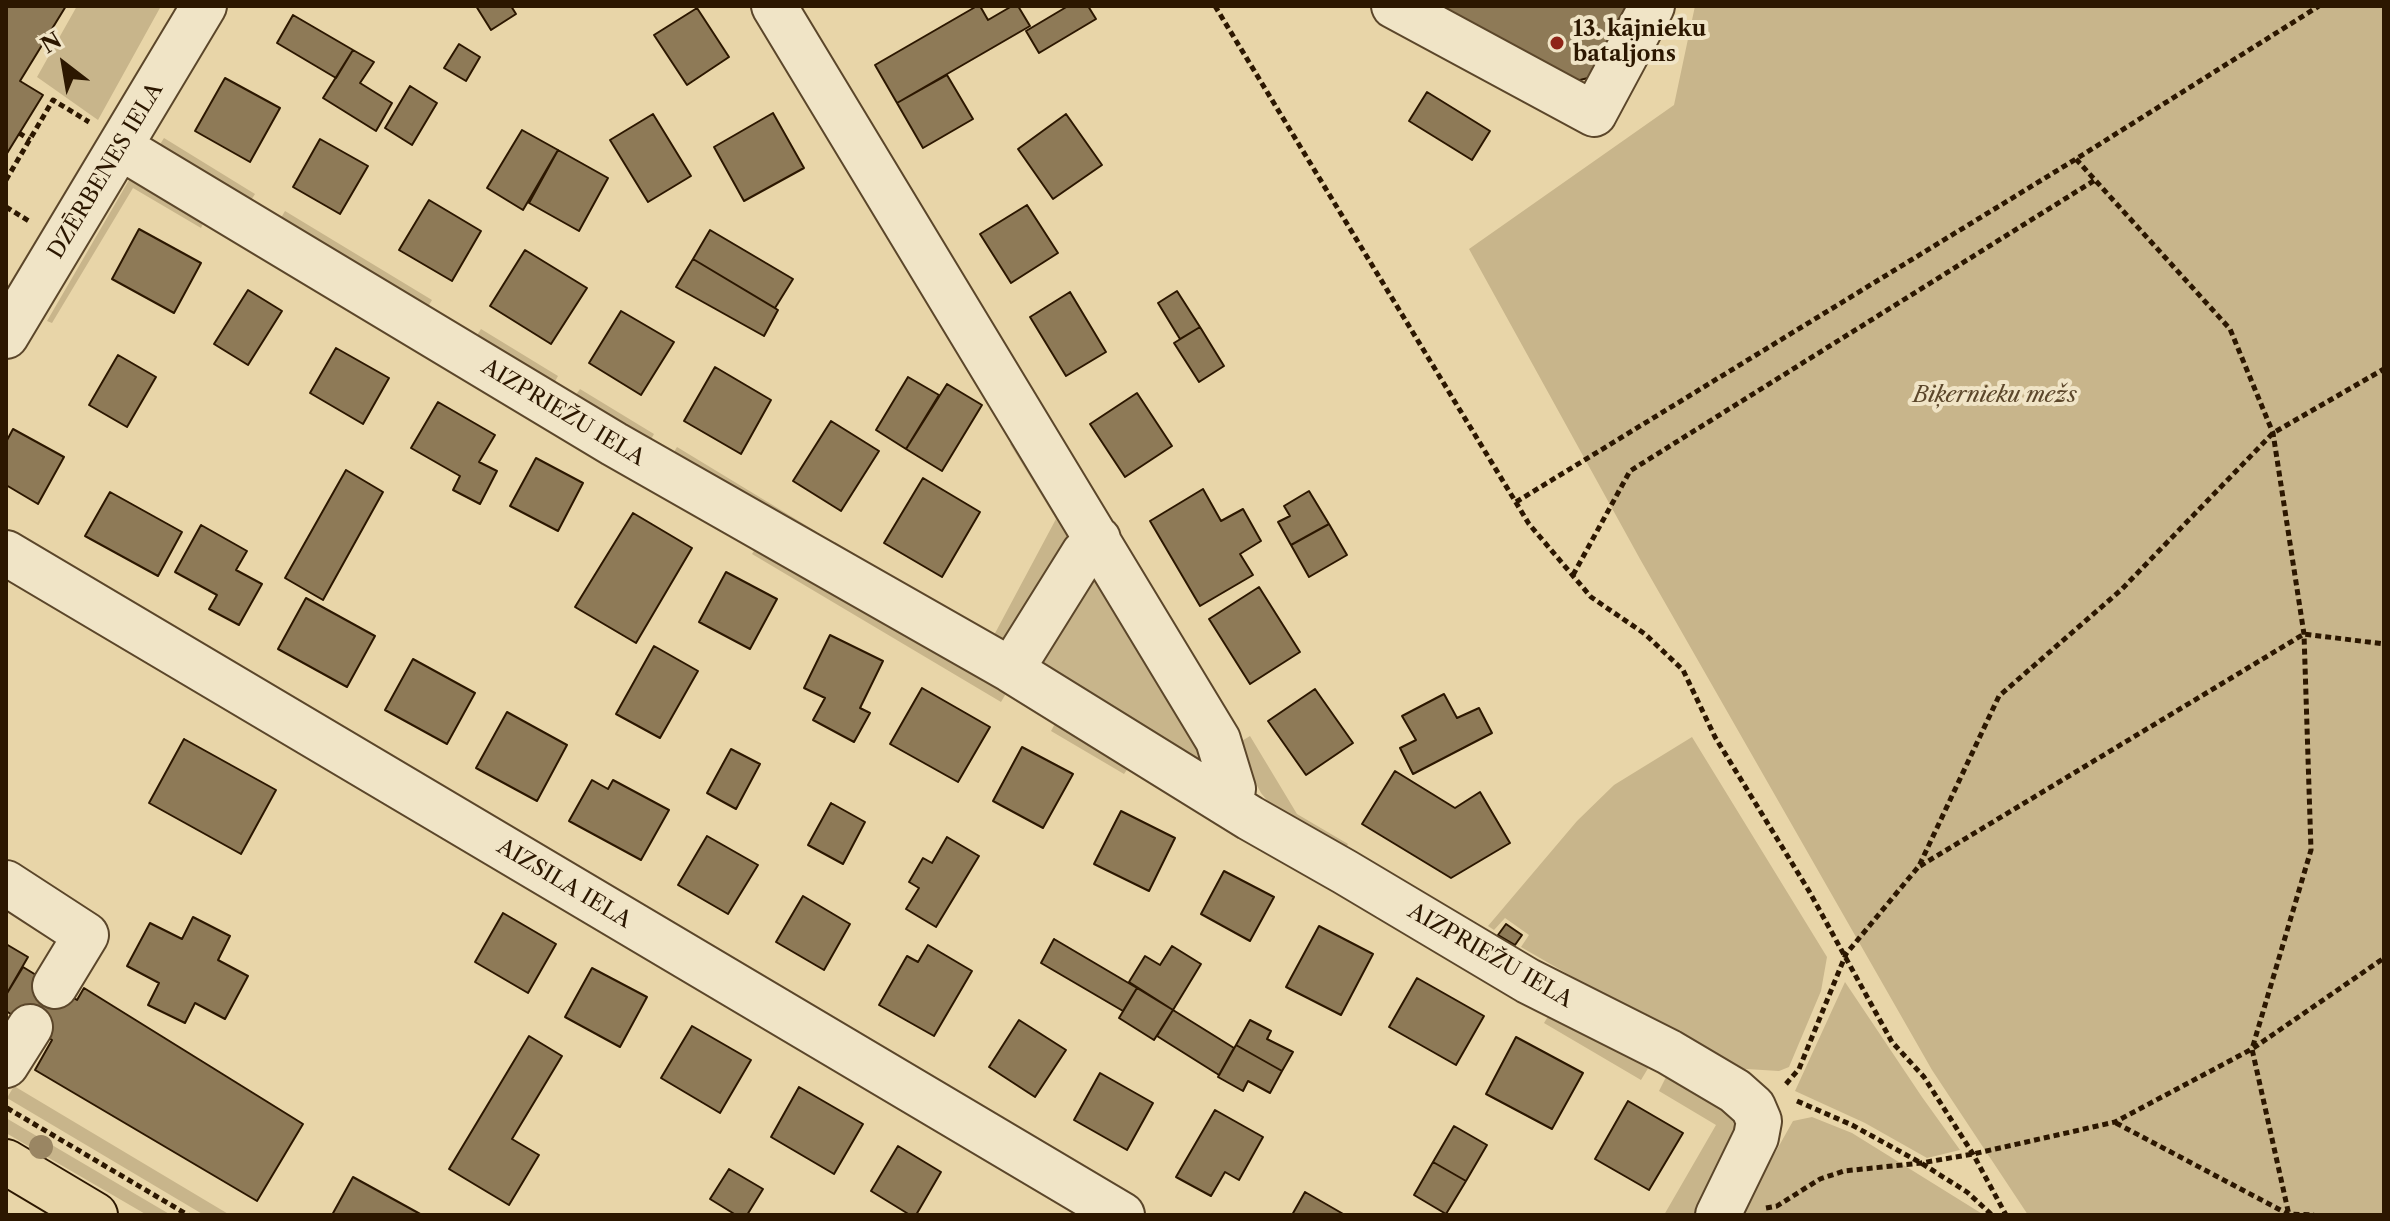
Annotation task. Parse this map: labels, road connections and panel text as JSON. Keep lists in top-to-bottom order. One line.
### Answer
{"streets":{"street":["DZĒRBENES IELA","AIZPRIEŽU IELA","AIZSILA IELA"]},"crossings":[["DZĒRBENES IELA","AIZPRIEŽU IELA"]],"parks":["Biķernieku mežs"],"places":["13. kājnieku bataljons"],"north":"top left"}
